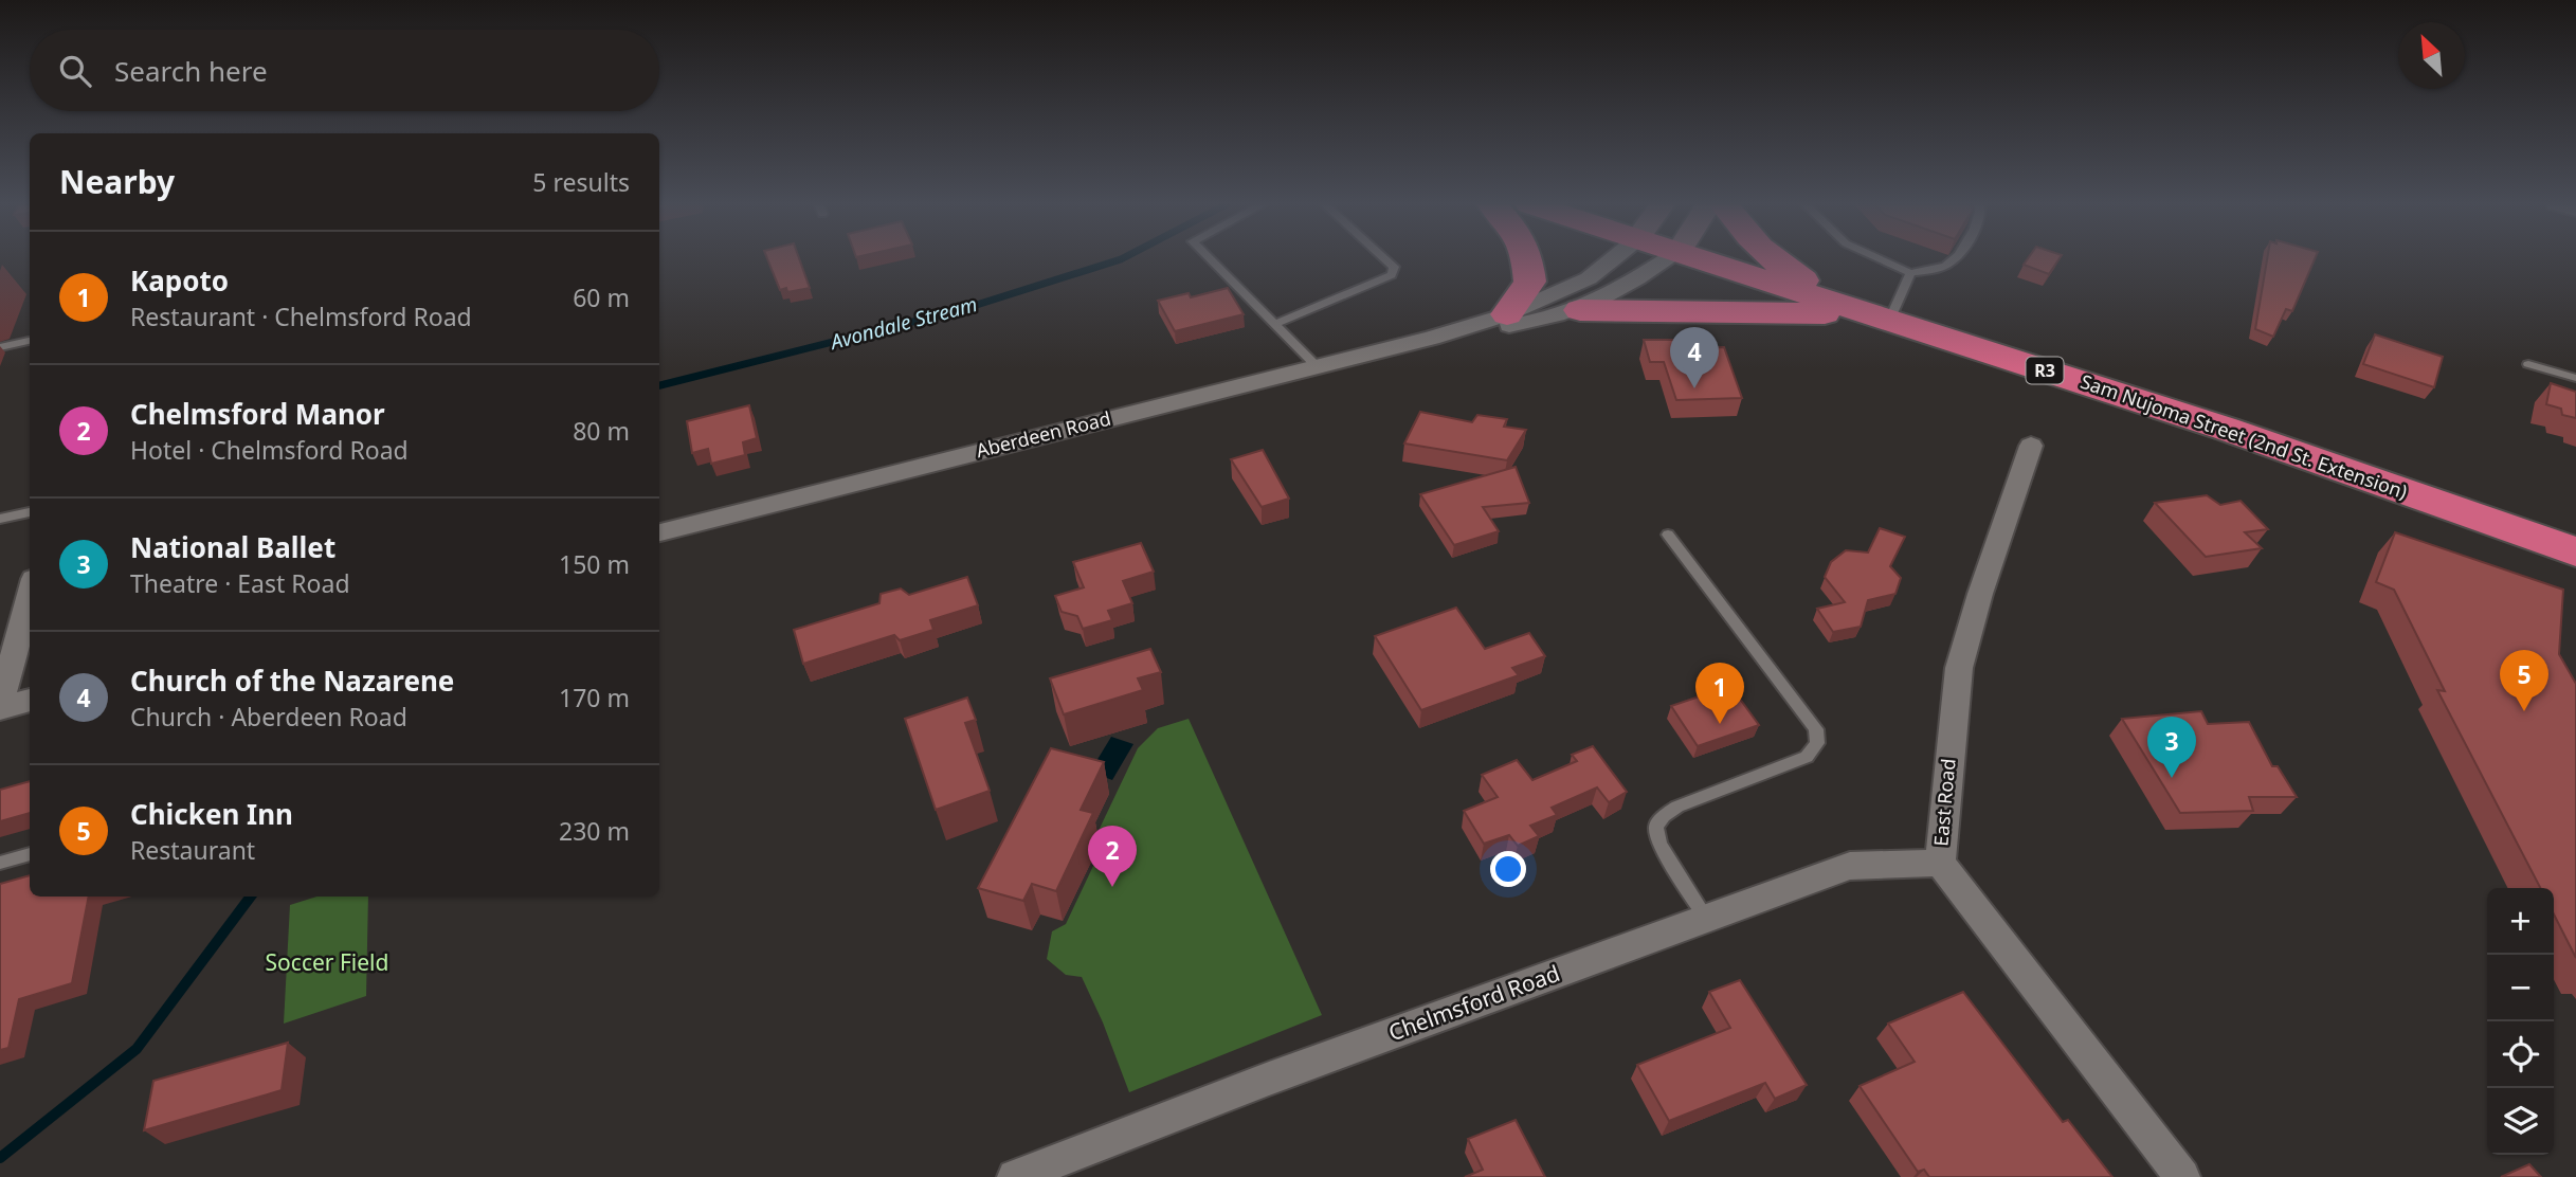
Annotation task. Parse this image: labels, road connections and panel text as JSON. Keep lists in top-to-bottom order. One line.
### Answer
{"streets":{"highway":["R3","Sam Nujoma Street (2nd St. Extension)"],"street":["Aberdeen Road","East Road","Chelmsford Road"]},"crossings":[["East Road","Chelmsford Road"]],"water":["Avondale Stream"],"parks":["Soccer Field"],"north":"top left","page":{"search":"Search here","heading":["Nearby","5 results"],"list":[{"mark":"1","name":"Kapoto","note":"Restaurant · Chelmsford Road","value":"60 m"},{"mark":"2","name":"Chelmsford Manor","note":"Hotel · Chelmsford Road","value":"80 m"},{"mark":"3","name":"National Ballet","note":"Theatre · East Road","value":"150 m"},{"mark":"4","name":"Church of the Nazarene","note":"Church · Aberdeen Road","value":"170 m"},{"mark":"5","name":"Chicken Inn","note":"Restaurant","value":"230 m"}],"pins":["4","5","1","3","2"],"map_buttons":["+","−"]}}
